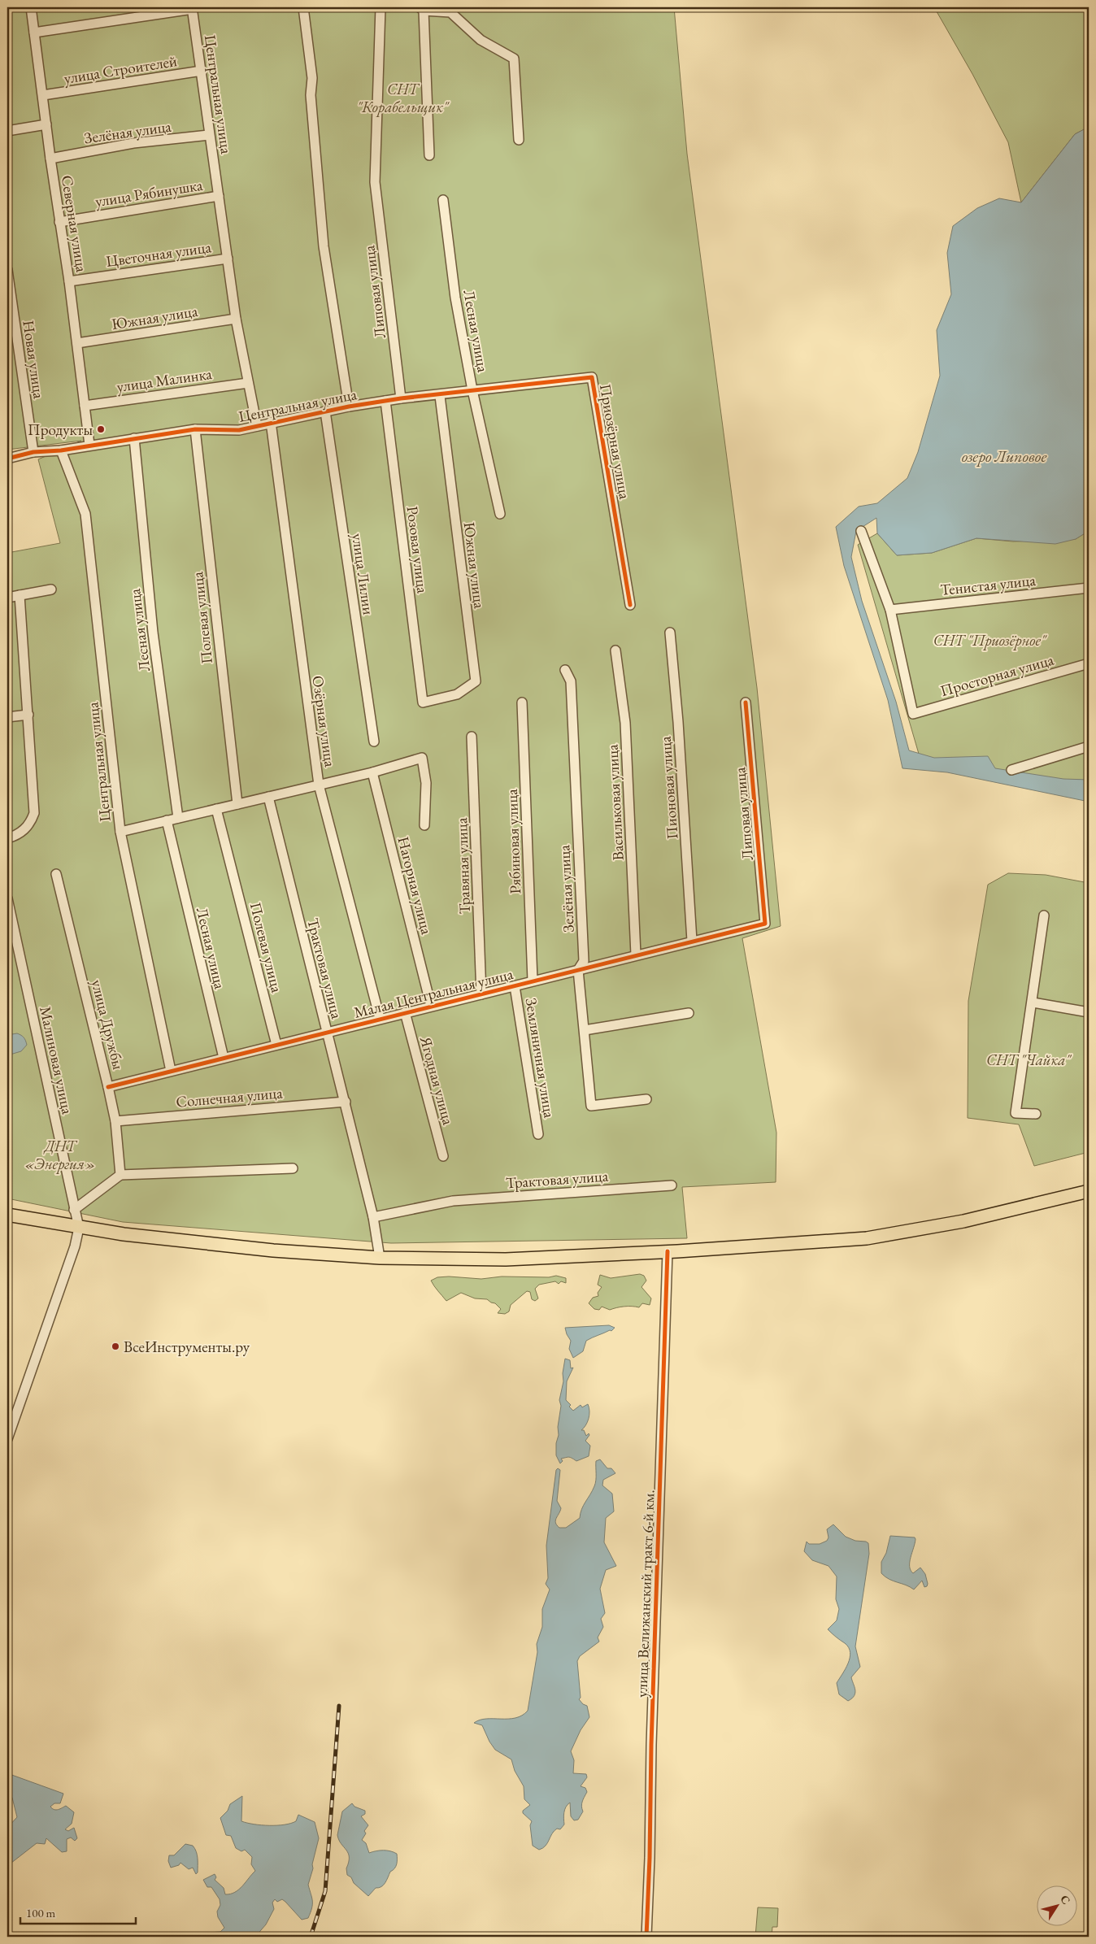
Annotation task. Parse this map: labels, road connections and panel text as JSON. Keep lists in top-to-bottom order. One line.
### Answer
{"streets":{"street":["улица Строителей","Центральная улица","Зелёная улица","улица Рябинушка","Северная улица","Цветочная улица","Липовая улица","Южная улица","Лесная улица","Новая улица","улица Малинка","Приозёрная улица","Розовая улица","улица Лилии","Тенистая улица","Полевая улица","Просторная улица","Озёрная улица","Пионовая улица","Васильковая улица","Рябиновая улица","Травяная улица","Нагорная улица","Трактовая улица","Малая Центральная улица","улица Дружбы","Земляничная улица","Малиновая улица","Ягодная улица","Солнечная улица","улица Велижанский тракт 6-й км."]},"crossings":[["улица Строителей","Центральная улица"],["улица Строителей","Северная улица"],["Центральная улица","Зелёная улица"],["Центральная улица","улица Рябинушка"],["Центральная улица","Северная улица"],["Центральная улица","Цветочная улица"],["Центральная улица","Липовая улица"],["Центральная улица","Южная улица"],["Центральная улица","Лесная улица"],["Центральная улица","Новая улица"],["Центральная улица","улица Малинка"],["Центральная улица","Приозёрная улица"],["Центральная улица","Розовая улица"],["Центральная улица","улица Лилии"],["Центральная улица","Полевая улица"],["Центральная улица","Озёрная улица"],["Центральная улица","Малая Центральная улица"],["Зелёная улица","Северная улица"],["Зелёная улица","Малая Центральная улица"],["улица Рябинушка","Северная улица"],["Северная улица","Цветочная улица"],["Северная улица","Южная улица"],["Северная улица","улица Малинка"],["Липовая улица","Малая Центральная улица"],["Южная улица","Розовая улица"],["Лесная улица","Приозёрная улица"],["Лесная улица","Малая Центральная улица"],["Тенистая улица","Просторная улица"],["Полевая улица","Малая Центральная улица"],["Озёрная улица","Малая Центральная улица"],["Пионовая улица","Малая Центральная улица"],["Васильковая улица","Малая Центральная улица"],["Рябиновая улица","Малая Центральная улица"],["Травяная улица","Малая Центральная улица"],["Нагорная улица","Малая Центральная улица"],["Трактовая улица","Малая Центральная улица"],["Трактовая улица","Солнечная улица"],["Малая Центральная улица","улица Дружбы"],["Малая Центральная улица","Земляничная улица"],["Малая Центральная улица","Ягодная улица"],["улица Дружбы","Солнечная улица"]],"water":["озеро Липовое"],"parks":["СНТ \"Корабельщик\"","СНТ \"Приозёрное\"","СНТ \"Чайка\"","ДНТ «Энергия»"],"places":["Продукты","ВсеИнструменты.ру"],"scale_bar":"100 m","north":"top right"}
